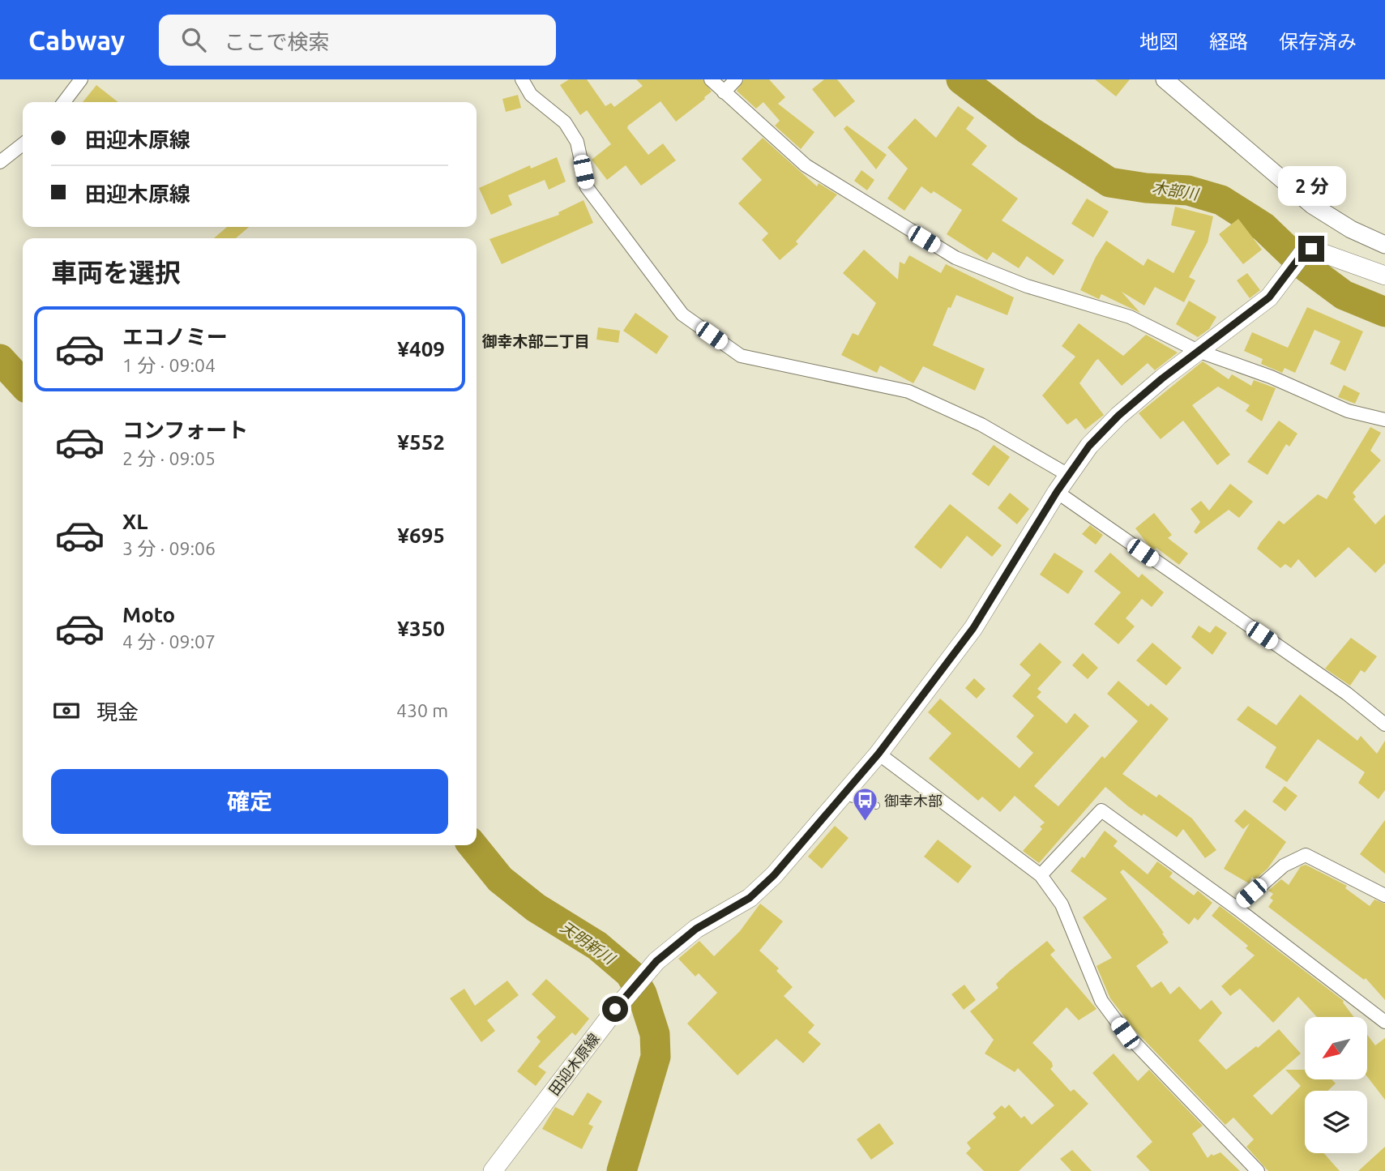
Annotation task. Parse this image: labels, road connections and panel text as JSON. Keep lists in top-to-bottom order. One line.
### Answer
{"streets":{"main road":["田迎木原線"]},"districts":["御幸木部二丁目"],"water":["木部川","天明新川"],"places":{"bus stop":["御幸木部"]},"north":"bottom left","page":{"header":"Cabway","search":"ここで検索","nav":["地図","経路","保存済み"],"banner":["田迎木原線","田迎木原線"],"bubble":"2 分","heading":"車両を選択","list":[{"name":"エコノミー","note":"1 分 · 09:04","value":"¥409"},{"name":"コンフォート","note":"2 分 · 09:05","value":"¥552"},{"name":"XL","note":"3 分 · 09:06","value":"¥695"},{"name":"Moto","note":"4 分 · 09:07","value":"¥350"}],"pay":["現金","430 m"],"buttons":"確定"}}
